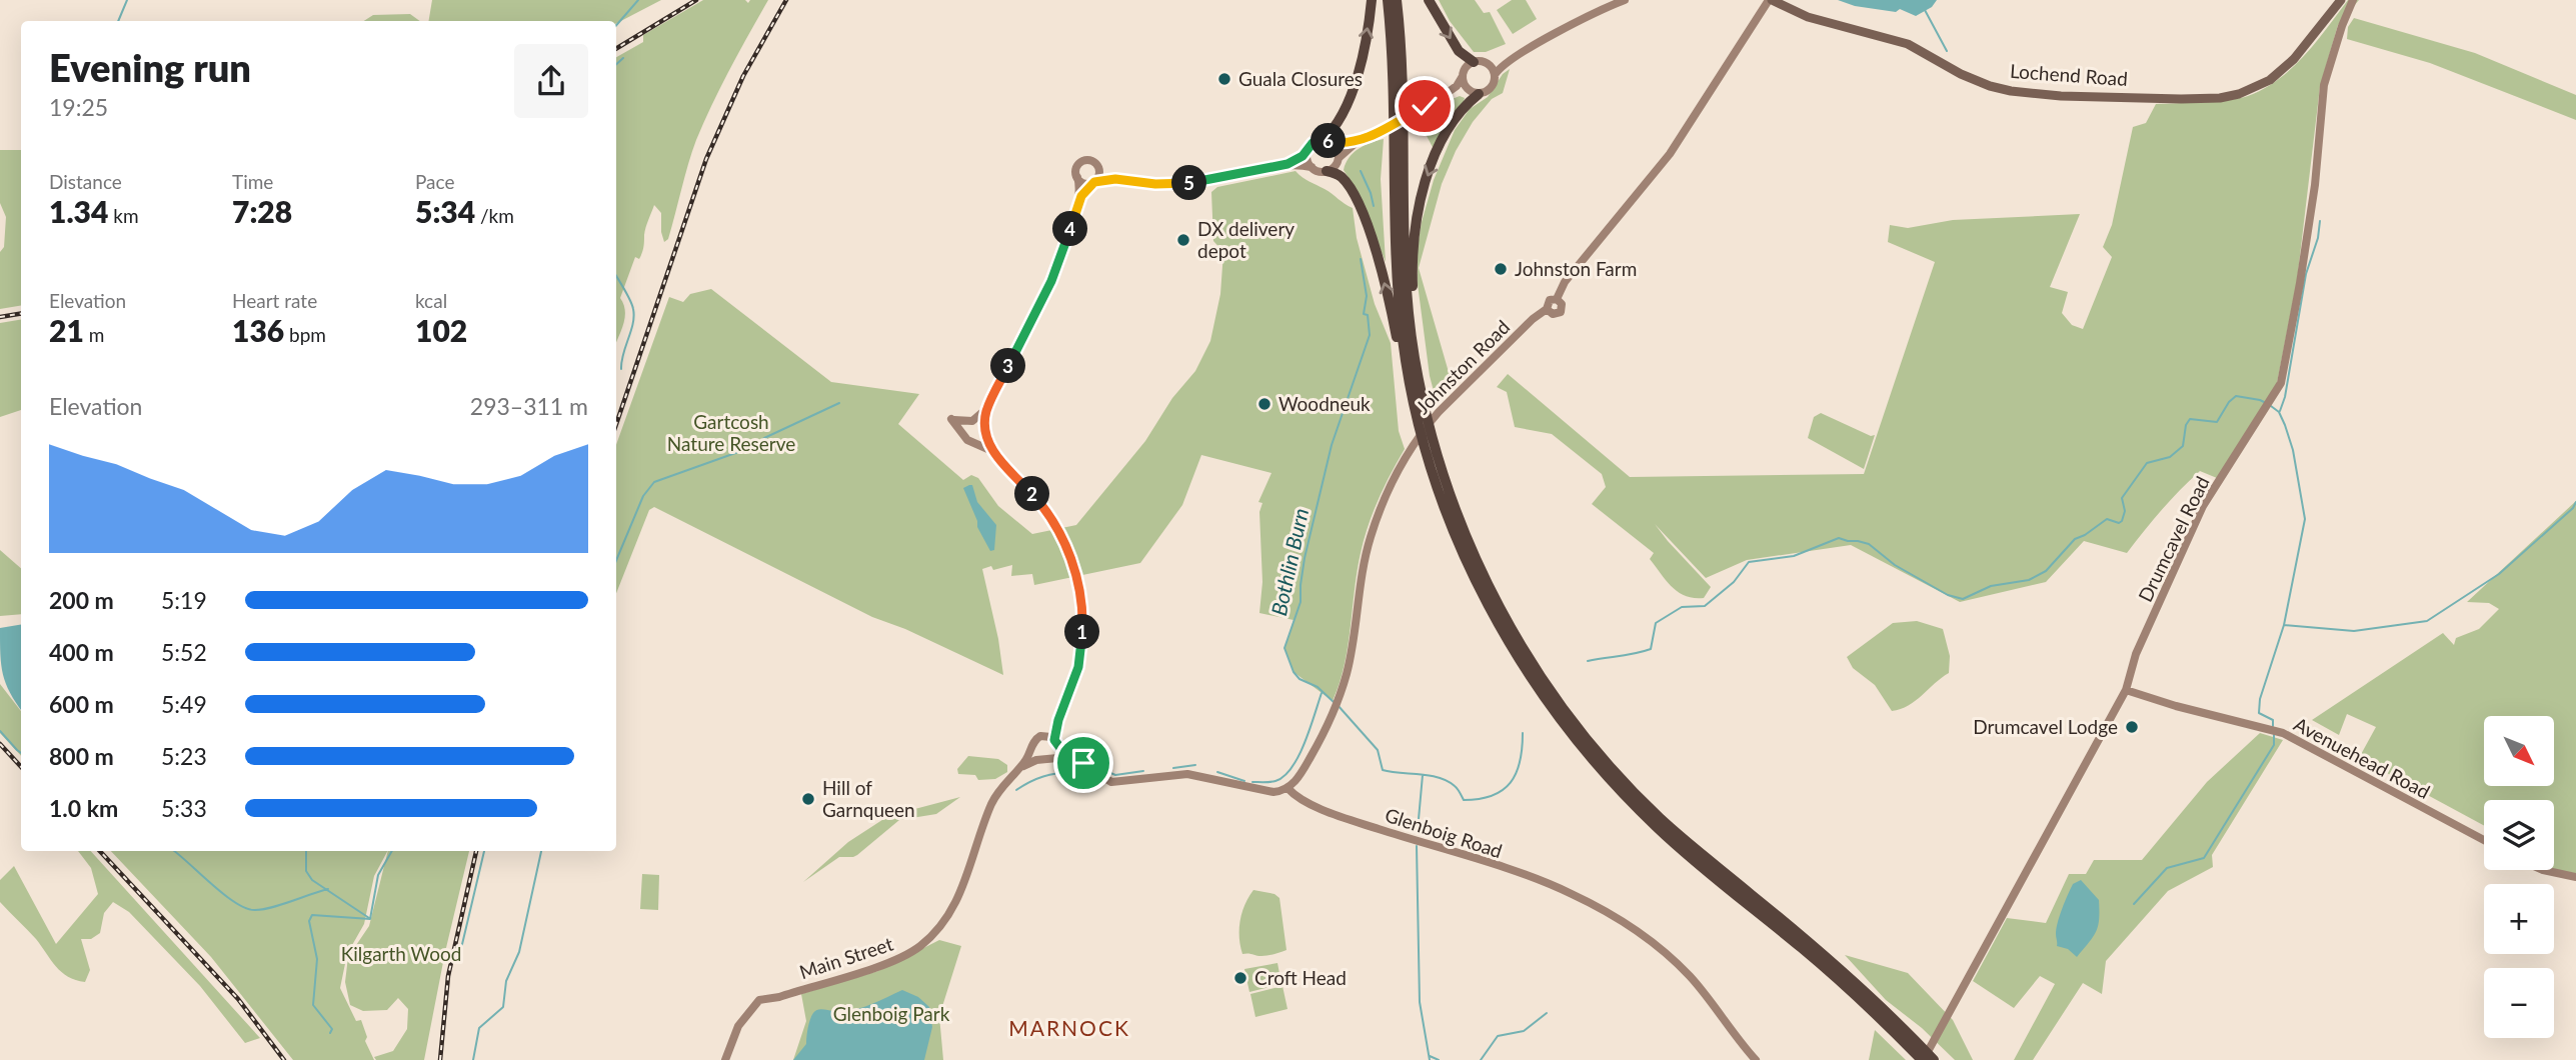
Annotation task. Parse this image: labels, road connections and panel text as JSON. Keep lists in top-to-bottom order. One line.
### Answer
{"streets":{"main road":["Lochend Road"],"street":["Johnston Road","Drumcavel Road","Avenuehead Road","Glenboig Road","Main Street"]},"crossings":[["Lochend Road","Johnston Road"],["Johnston Road","Glenboig Road"],["Drumcavel Road","Avenuehead Road"]],"districts":["MARNOCK"],"water":["Bothlin Burn"],"parks":["Gartcosh Nature Reserve","Kilgarth Wood","Glenboig Park"],"places":["Guala Closures","DX delivery depot","Johnston Farm","Woodneuk","Drumcavel Lodge","Hill of Garnqueen","Croft Head"],"north":"bottom right","page":{"heading":["Evening run","19:25"],"pins":["6","5","4","3","2","1"],"stats":[["Distance","1.34 km"],["Time","7:28"],["Pace","5:34 /km"],["Elevation","21 m"],["Heart rate","136 bpm"],["kcal","102"]],"chart":["Elevation","293–311 m"],"list":[{"name":"200 m","note":"5:19"},{"name":"400 m","note":"5:52"},{"name":"600 m","note":"5:49"},{"name":"800 m","note":"5:23"},{"name":"1.0 km","note":"5:33"}],"map_buttons":["+","−"]}}
